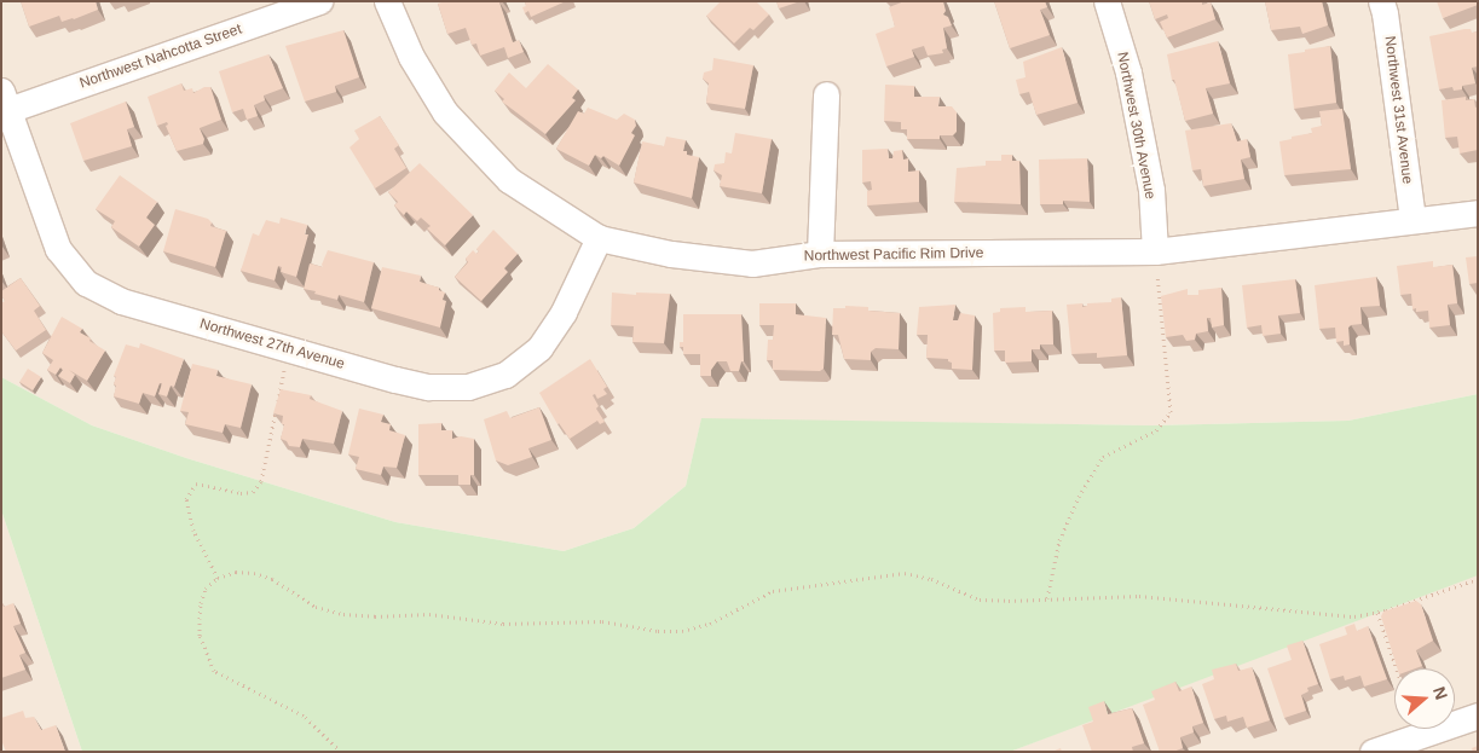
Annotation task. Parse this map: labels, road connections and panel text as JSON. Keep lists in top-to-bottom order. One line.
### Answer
{"streets":{"street":["Northwest Nahcotta Street","Northwest 31st Avenue","Northwest 30th Avenue","Northwest Pacific Rim Drive","Northwest 27th Avenue"]},"crossings":[["Northwest Nahcotta Street","Northwest 27th Avenue"],["Northwest 31st Avenue","Northwest Pacific Rim Drive"],["Northwest 30th Avenue","Northwest Pacific Rim Drive"],["Northwest Pacific Rim Drive","Northwest 27th Avenue"]],"north":"right"}
